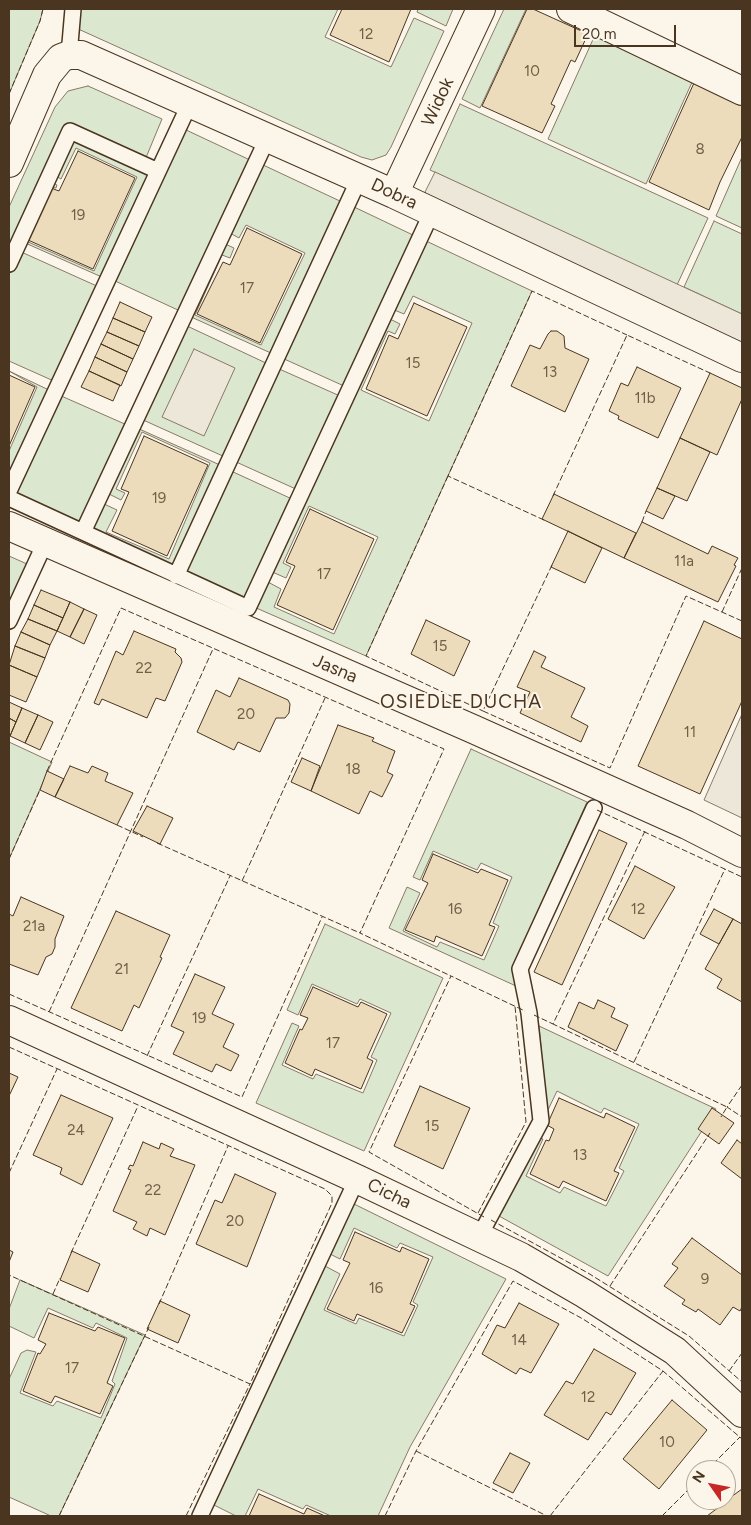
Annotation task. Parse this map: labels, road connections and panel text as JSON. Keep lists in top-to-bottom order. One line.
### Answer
{"streets":{"street":["Widok","Dobra","Jasna","Cicha"]},"crossings":[["Widok","Dobra"]],"districts":["OSIEDLE DUCHA"],"house_numbers":["12","10","8","19","17","15","13","11b","19","11a","17","15","22","20","11","18","16","12","21a","21","19","17","15","24","13","22","20","9","16","14","17","12","10"],"scale_bar":"20 m","north":"top left"}
